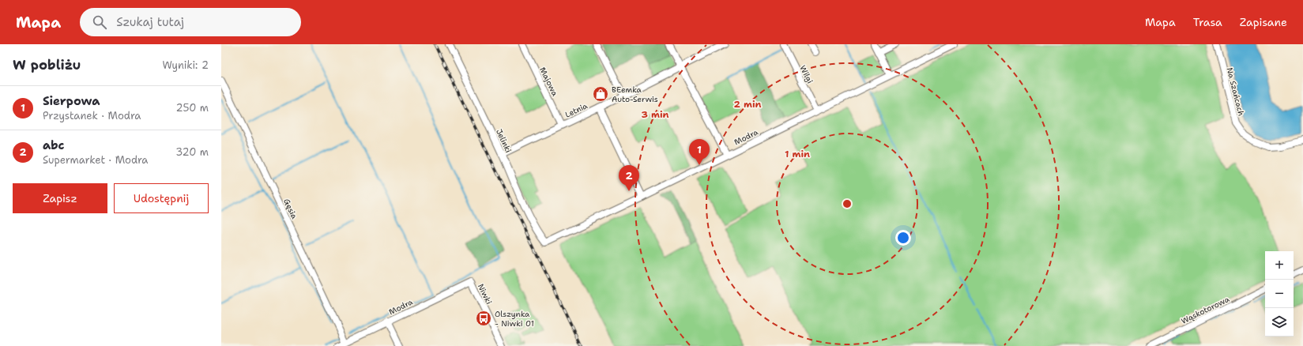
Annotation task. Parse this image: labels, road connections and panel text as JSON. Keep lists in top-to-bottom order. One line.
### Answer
{"streets":{"street":["Wilgi","Majowa","Na Szańcach","Letnia","Modra","Jelinki","Gęsia","Niwki","Wąskotorowa"]},"crossings":[["Wilgi","Modra"],["Majowa","Letnia"],["Letnia","Jelinki"],["Modra","Jelinki"],["Modra","Gęsia"],["Modra","Niwki"]],"places":{"shop":["BEemka Auto-Serwis"],"bus stop":["Olszynka - Niwki 01"]},"page":{"header":"Mapa","search":"Szukaj tutaj","nav":["Mapa","Trasa","Zapisane"],"heading":["W pobliżu","Wyniki: 2"],"list":[{"mark":"1","name":"Sierpowa","note":"Przystanek · Modra","value":"250 m"},{"mark":"2","name":"abc","note":"Supermarket · Modra","value":"320 m"}],"pins":["1","2"],"buttons":["Zapisz","Udostępnij"],"map_buttons":["+","−"]},"rings":["2 min","3 min","1 min"]}
